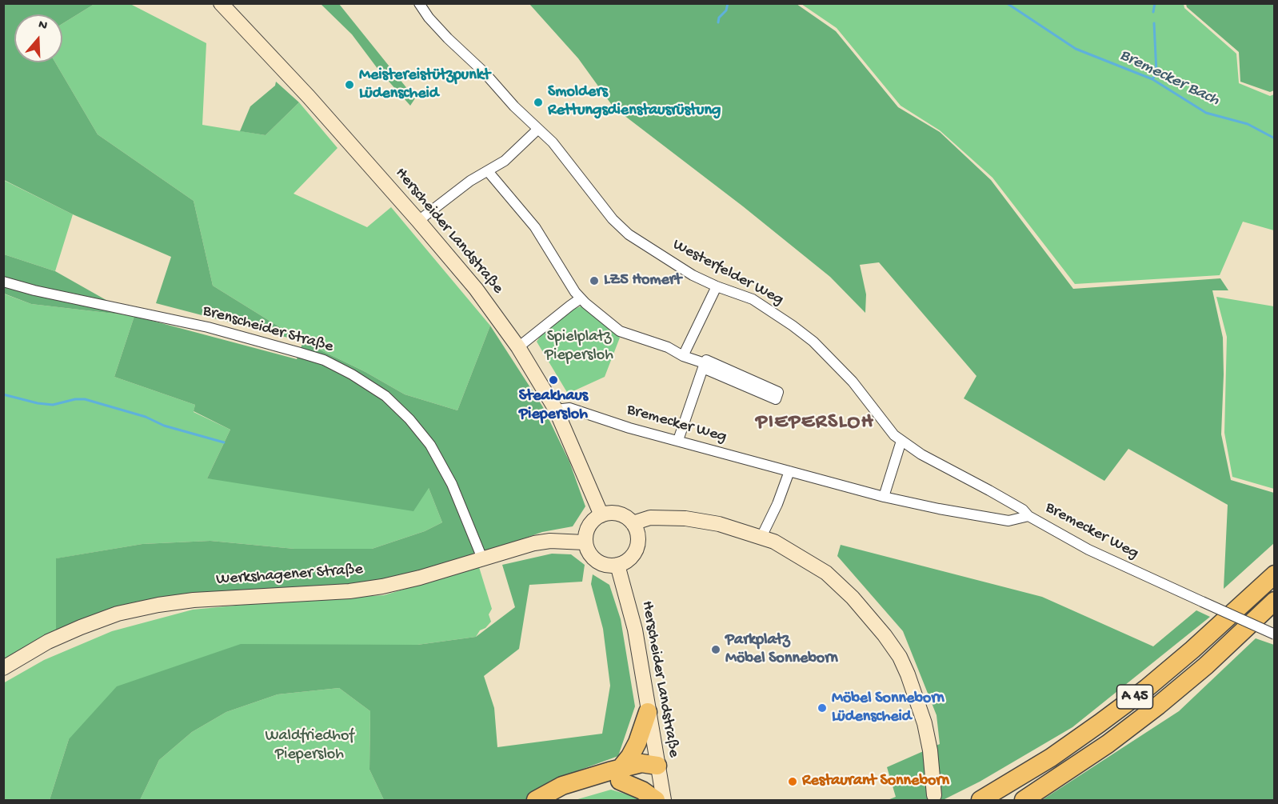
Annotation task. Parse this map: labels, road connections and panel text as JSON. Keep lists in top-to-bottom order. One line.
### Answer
{"streets":{"highway":["A 45"],"main road":["Herscheider Landstraße","Werkshagener Straße"],"street":["Westerfelder Weg","Brenscheider Straße","Bremecker Weg"]},"crossings":[["Herscheider Landstraße","Bremecker Weg"],["Herscheider Landstraße","Werkshagener Straße"],["Westerfelder Weg","Bremecker Weg"],["Brenscheider Straße","Werkshagener Straße"]],"districts":["PIEPERSLOH"],"water":["Bremecker Bach"],"parks":["Spielplatz Piepersloh","Waldfriedhof Piepersloh"],"places":["Meistereistützpunkt Lüdenscheid","Smolders Rettungsdienstausrüstung","LZ5 Homert","Steakhaus Piepersloh","Parkplatz Möbel Sonneborn","Möbel Sonneborn Lüdenscheid","Restaurant Sonneborn"],"north":"top"}
